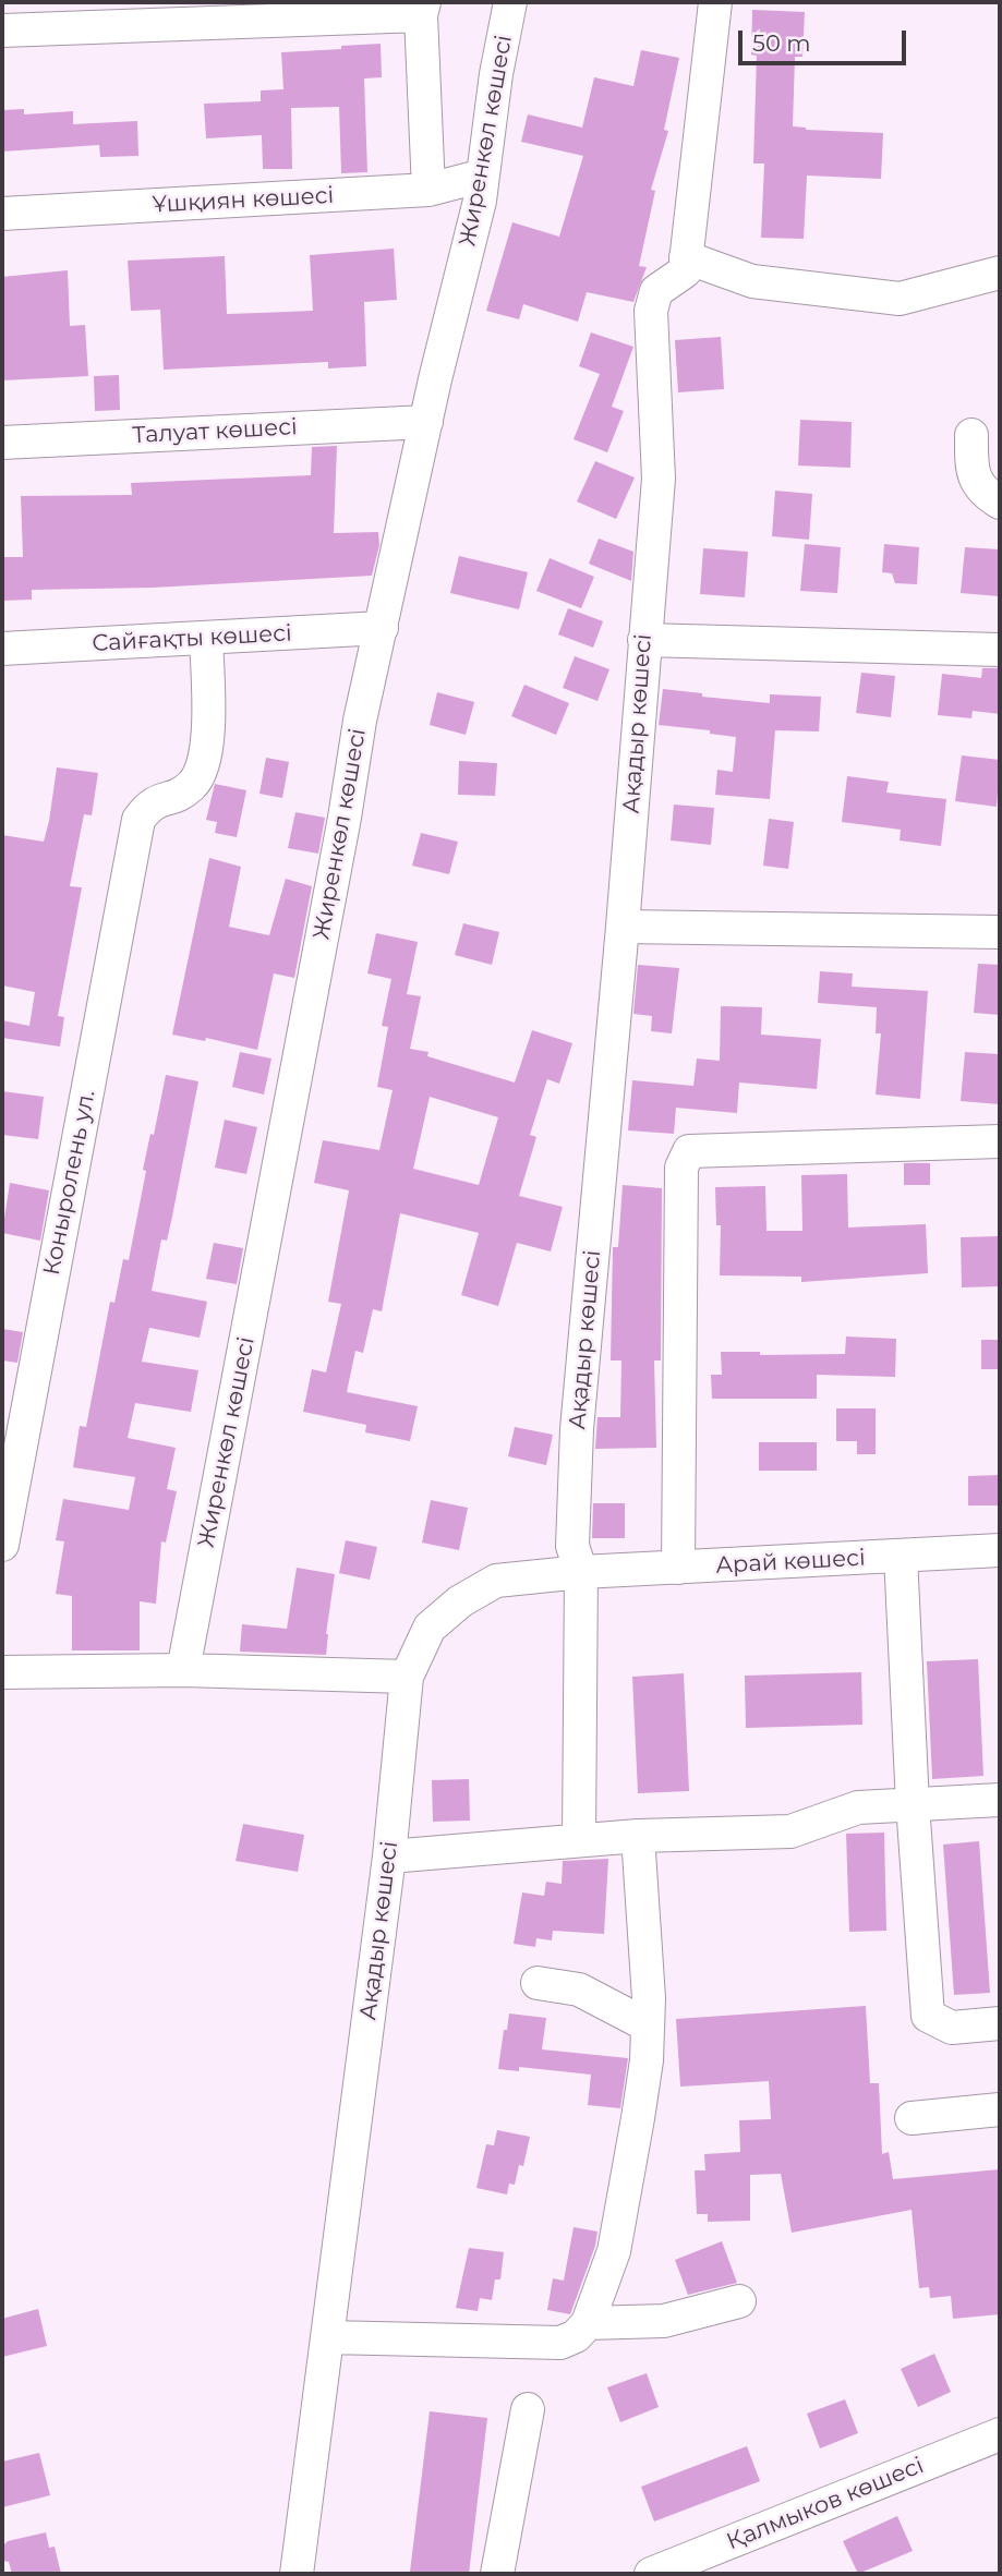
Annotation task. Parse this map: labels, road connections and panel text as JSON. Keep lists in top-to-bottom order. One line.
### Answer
{"streets":{"street":["Жиренкөл көшесі","Ұшқиян көшесі","Талуат көшесі","Сайғақты көшесі","Ақадыр көшесі","Коныролень ул.","Арай көшесі","Қалмыков көшесі"]},"crossings":[["Жиренкөл көшесі","Ұшқиян көшесі"],["Жиренкөл көшесі","Талуат көшесі"],["Жиренкөл көшесі","Сайғақты көшесі"],["Сайғақты көшесі","Коныролень ул."],["Ақадыр көшесі","Арай көшесі"]],"scale_bar":"50 m"}
